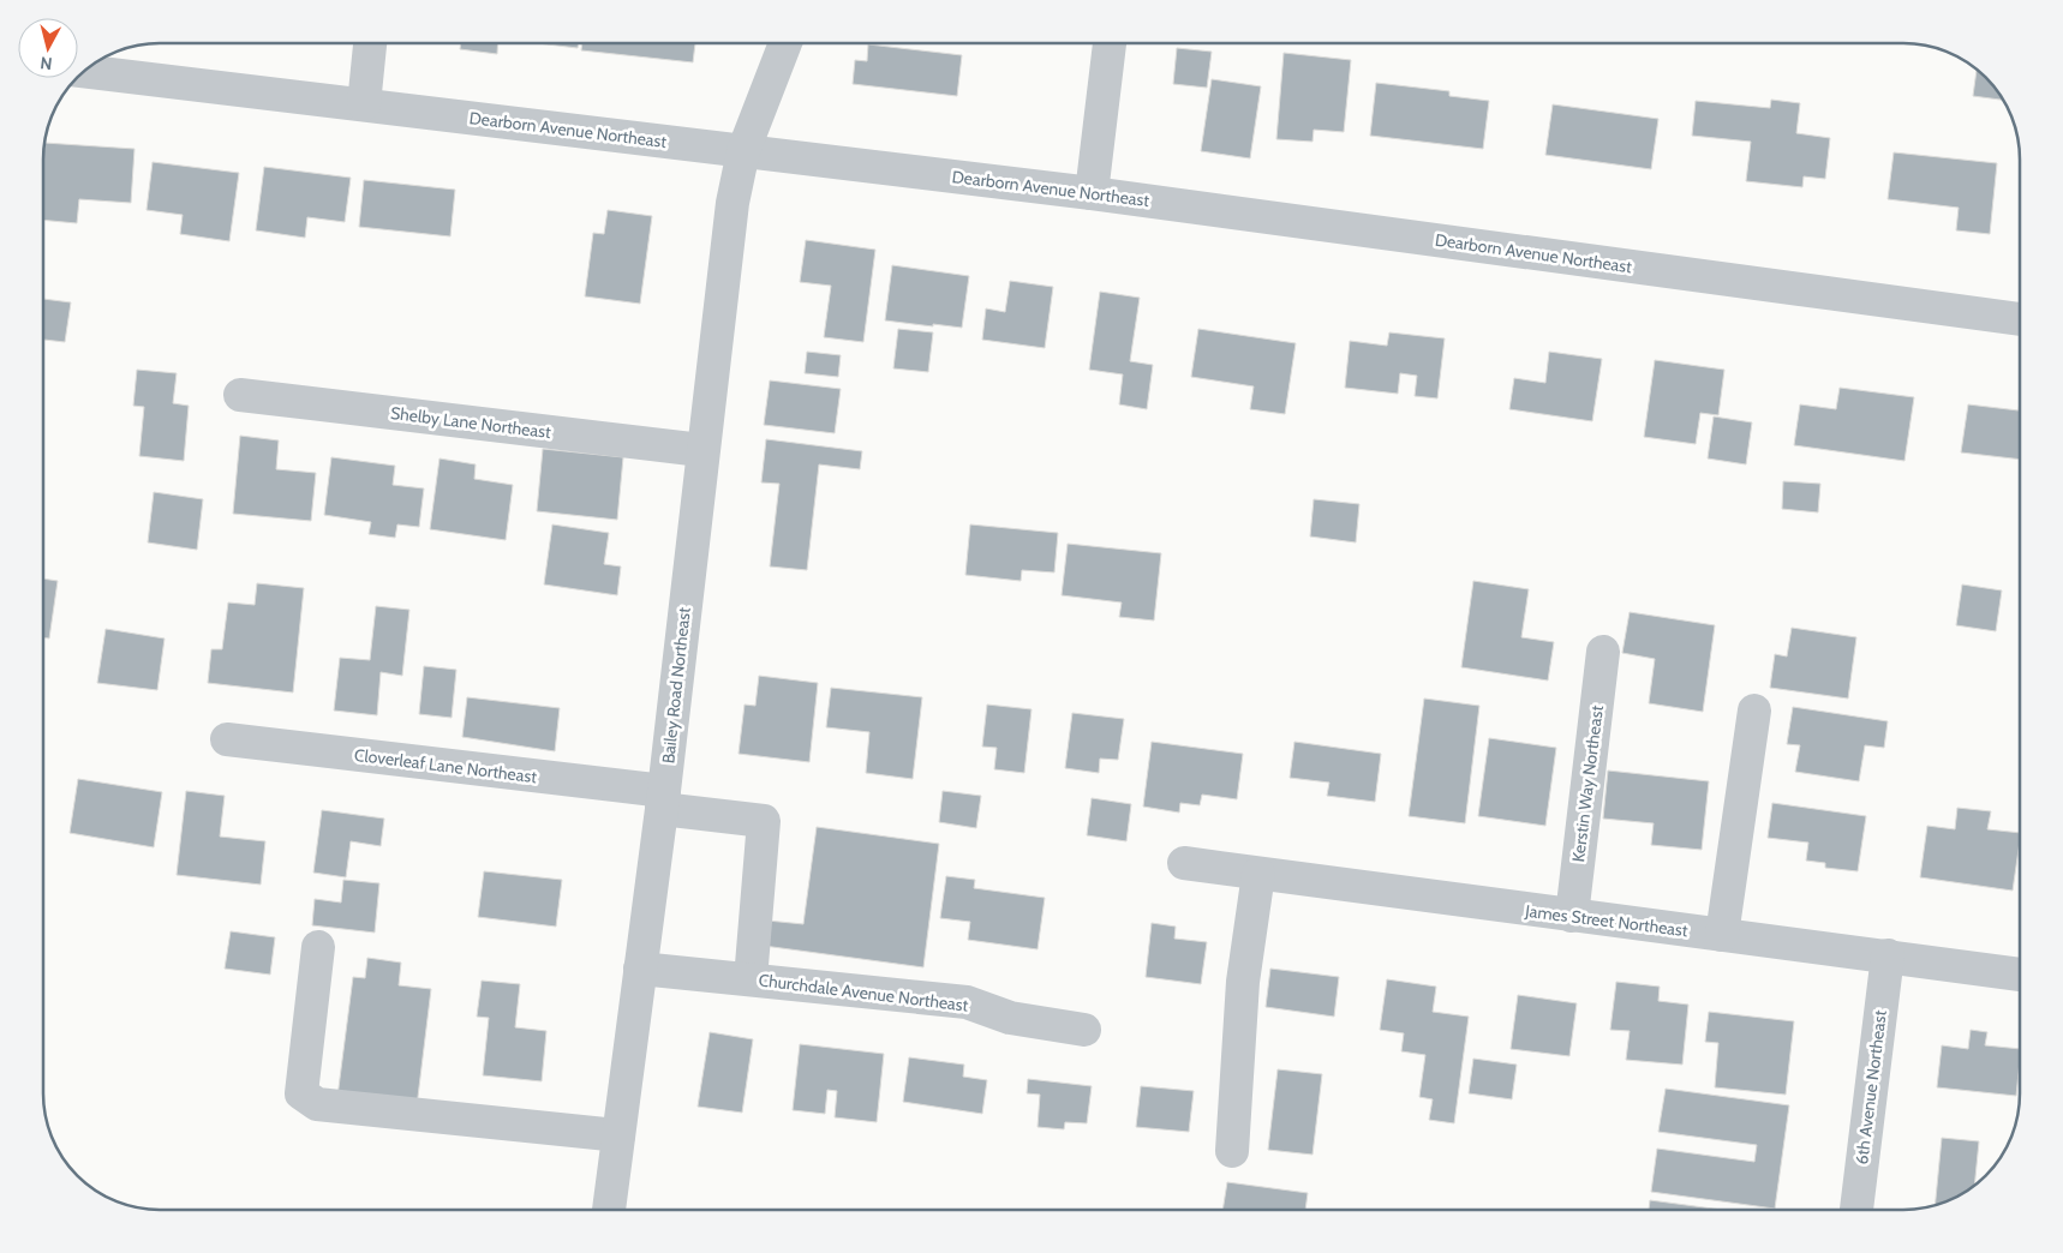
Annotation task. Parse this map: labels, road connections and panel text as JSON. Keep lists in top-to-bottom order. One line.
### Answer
{"streets":{"street":["Dearborn Avenue Northeast","Shelby Lane Northeast","Bailey Road Northeast","Cloverleaf Lane Northeast","Kerstin Way Northeast","James Street Northeast","Churchdale Avenue Northeast","6th Avenue Northeast"]},"crossings":[["Dearborn Avenue Northeast","Bailey Road Northeast"],["Shelby Lane Northeast","Bailey Road Northeast"],["Bailey Road Northeast","Cloverleaf Lane Northeast"],["Bailey Road Northeast","Churchdale Avenue Northeast"],["Cloverleaf Lane Northeast","Churchdale Avenue Northeast"],["Kerstin Way Northeast","James Street Northeast"],["James Street Northeast","6th Avenue Northeast"]],"north":"bottom"}
